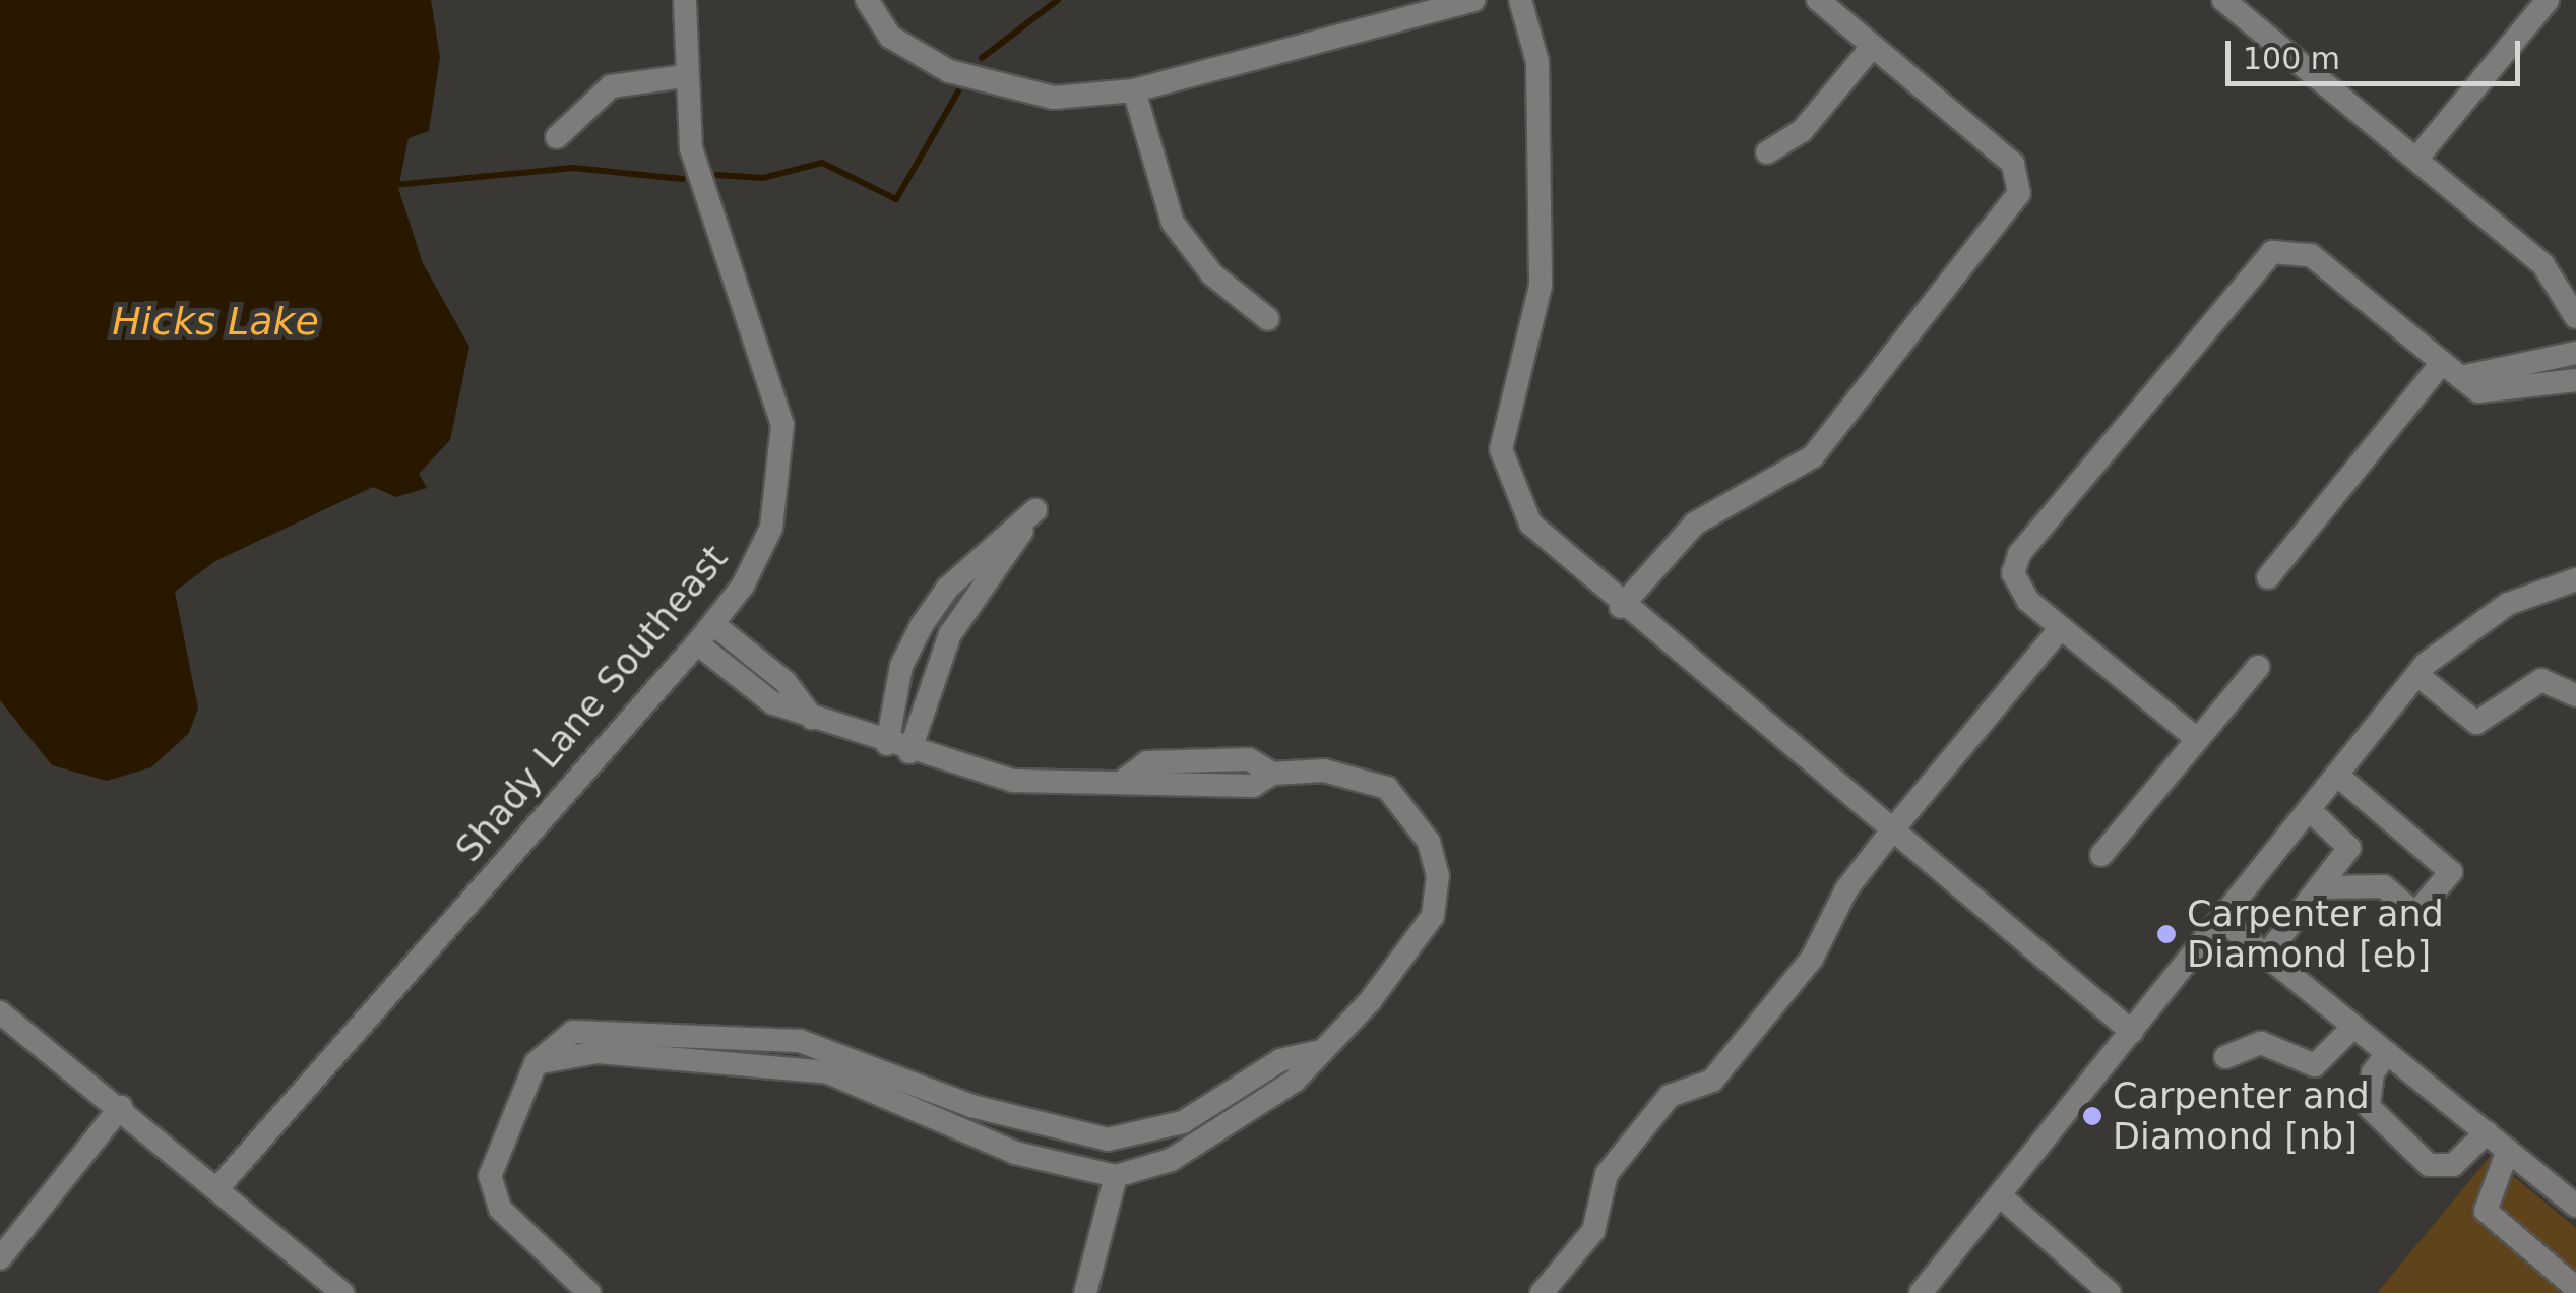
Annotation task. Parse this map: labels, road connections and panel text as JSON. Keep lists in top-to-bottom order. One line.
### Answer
{"streets":{"street":["Shady Lane Southeast"]},"water":["Hicks Lake"],"places":["Carpenter and Diamond [eb]","Carpenter and Diamond [nb]"],"scale_bar":"100 m"}
